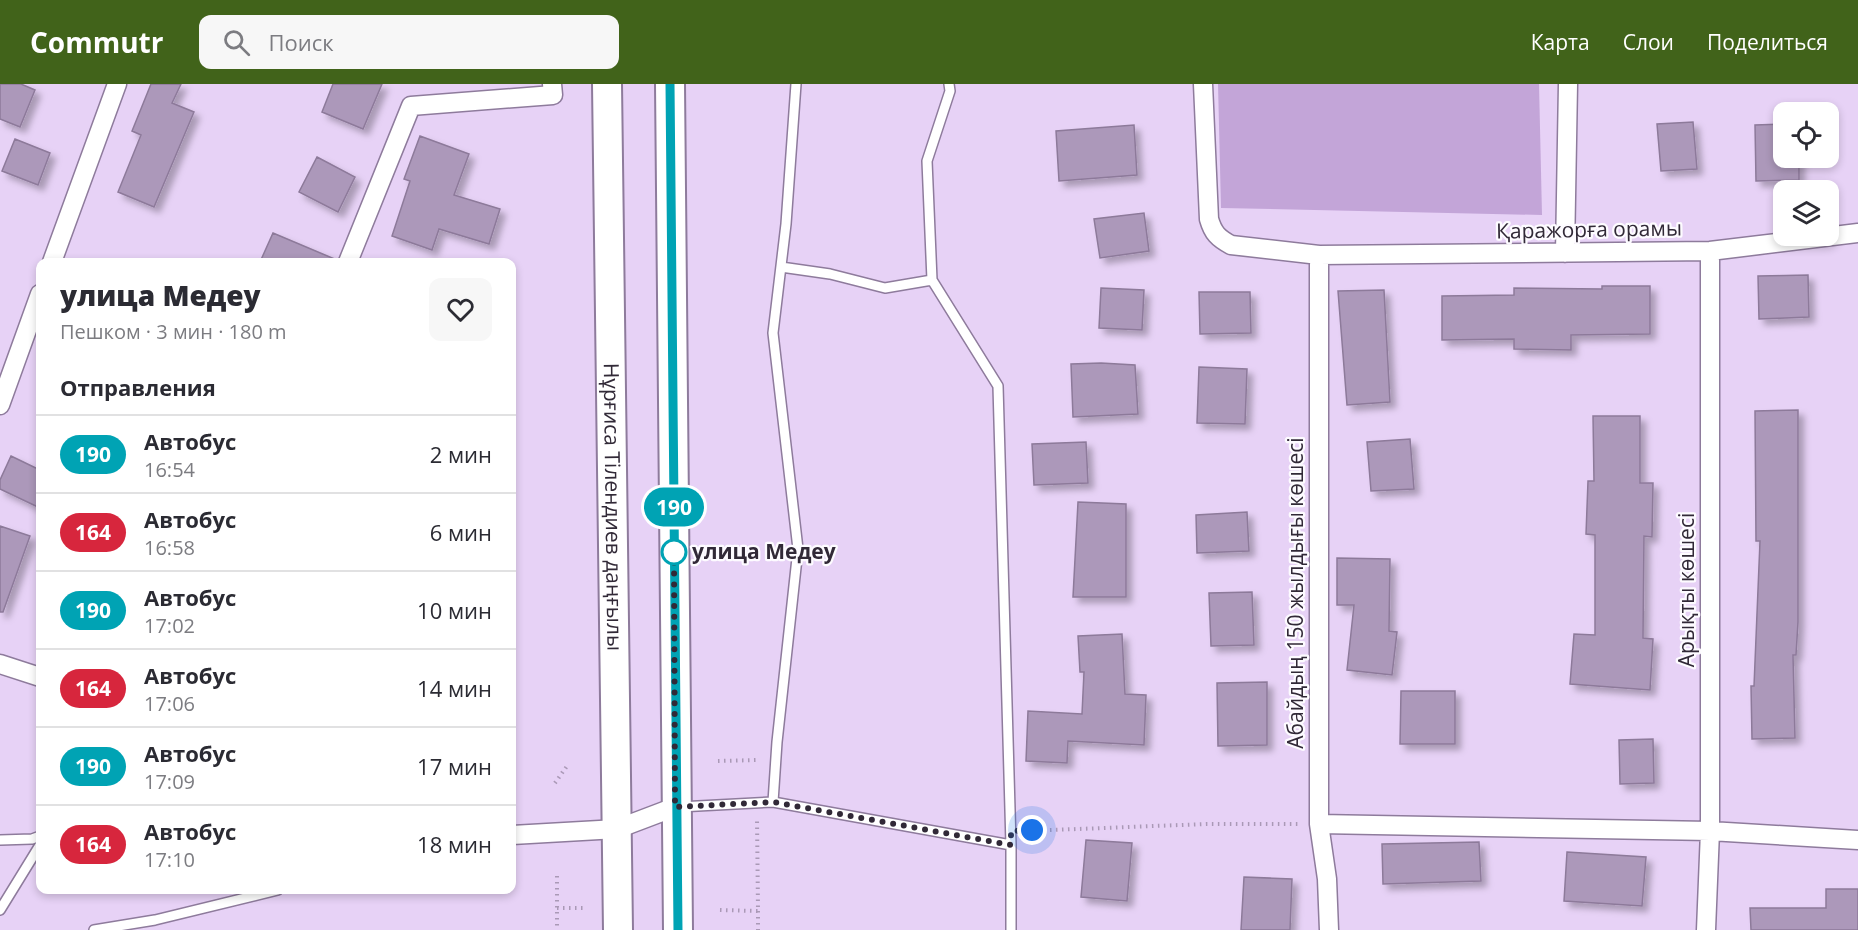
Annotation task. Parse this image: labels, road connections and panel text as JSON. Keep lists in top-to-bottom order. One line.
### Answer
{"streets":{"main road":["Нұрғиса Тілендиев даңғылы"],"street":["Қаражорға орамы","Арықты көшесі","Абайдың 150 жылдығы көшесі"]},"crossings":[["Қаражорға орамы","Арықты көшесі"],["Қаражорға орамы","Абайдың 150 жылдығы көшесі"]],"places":["улица Медеу"],"lines":["bus line 190"],"page":{"header":"Commutr","search":"Поиск","nav":["Карта","Слои","Поделиться"],"on_map":"190","heading":[["улица Медеу","Пешком · 3 мин · 180 m"],"Отправления"],"list":[{"mark":"190","name":"Автобус","note":"16:54","value":"2 мин"},{"mark":"164","name":"Автобус","note":"16:58","value":"6 мин"},{"mark":"190","name":"Автобус","note":"17:02","value":"10 мин"},{"mark":"164","name":"Автобус","note":"17:06","value":"14 мин"},{"mark":"190","name":"Автобус","note":"17:09","value":"17 мин"},{"mark":"164","name":"Автобус","note":"17:10","value":"18 мин"}]}}
